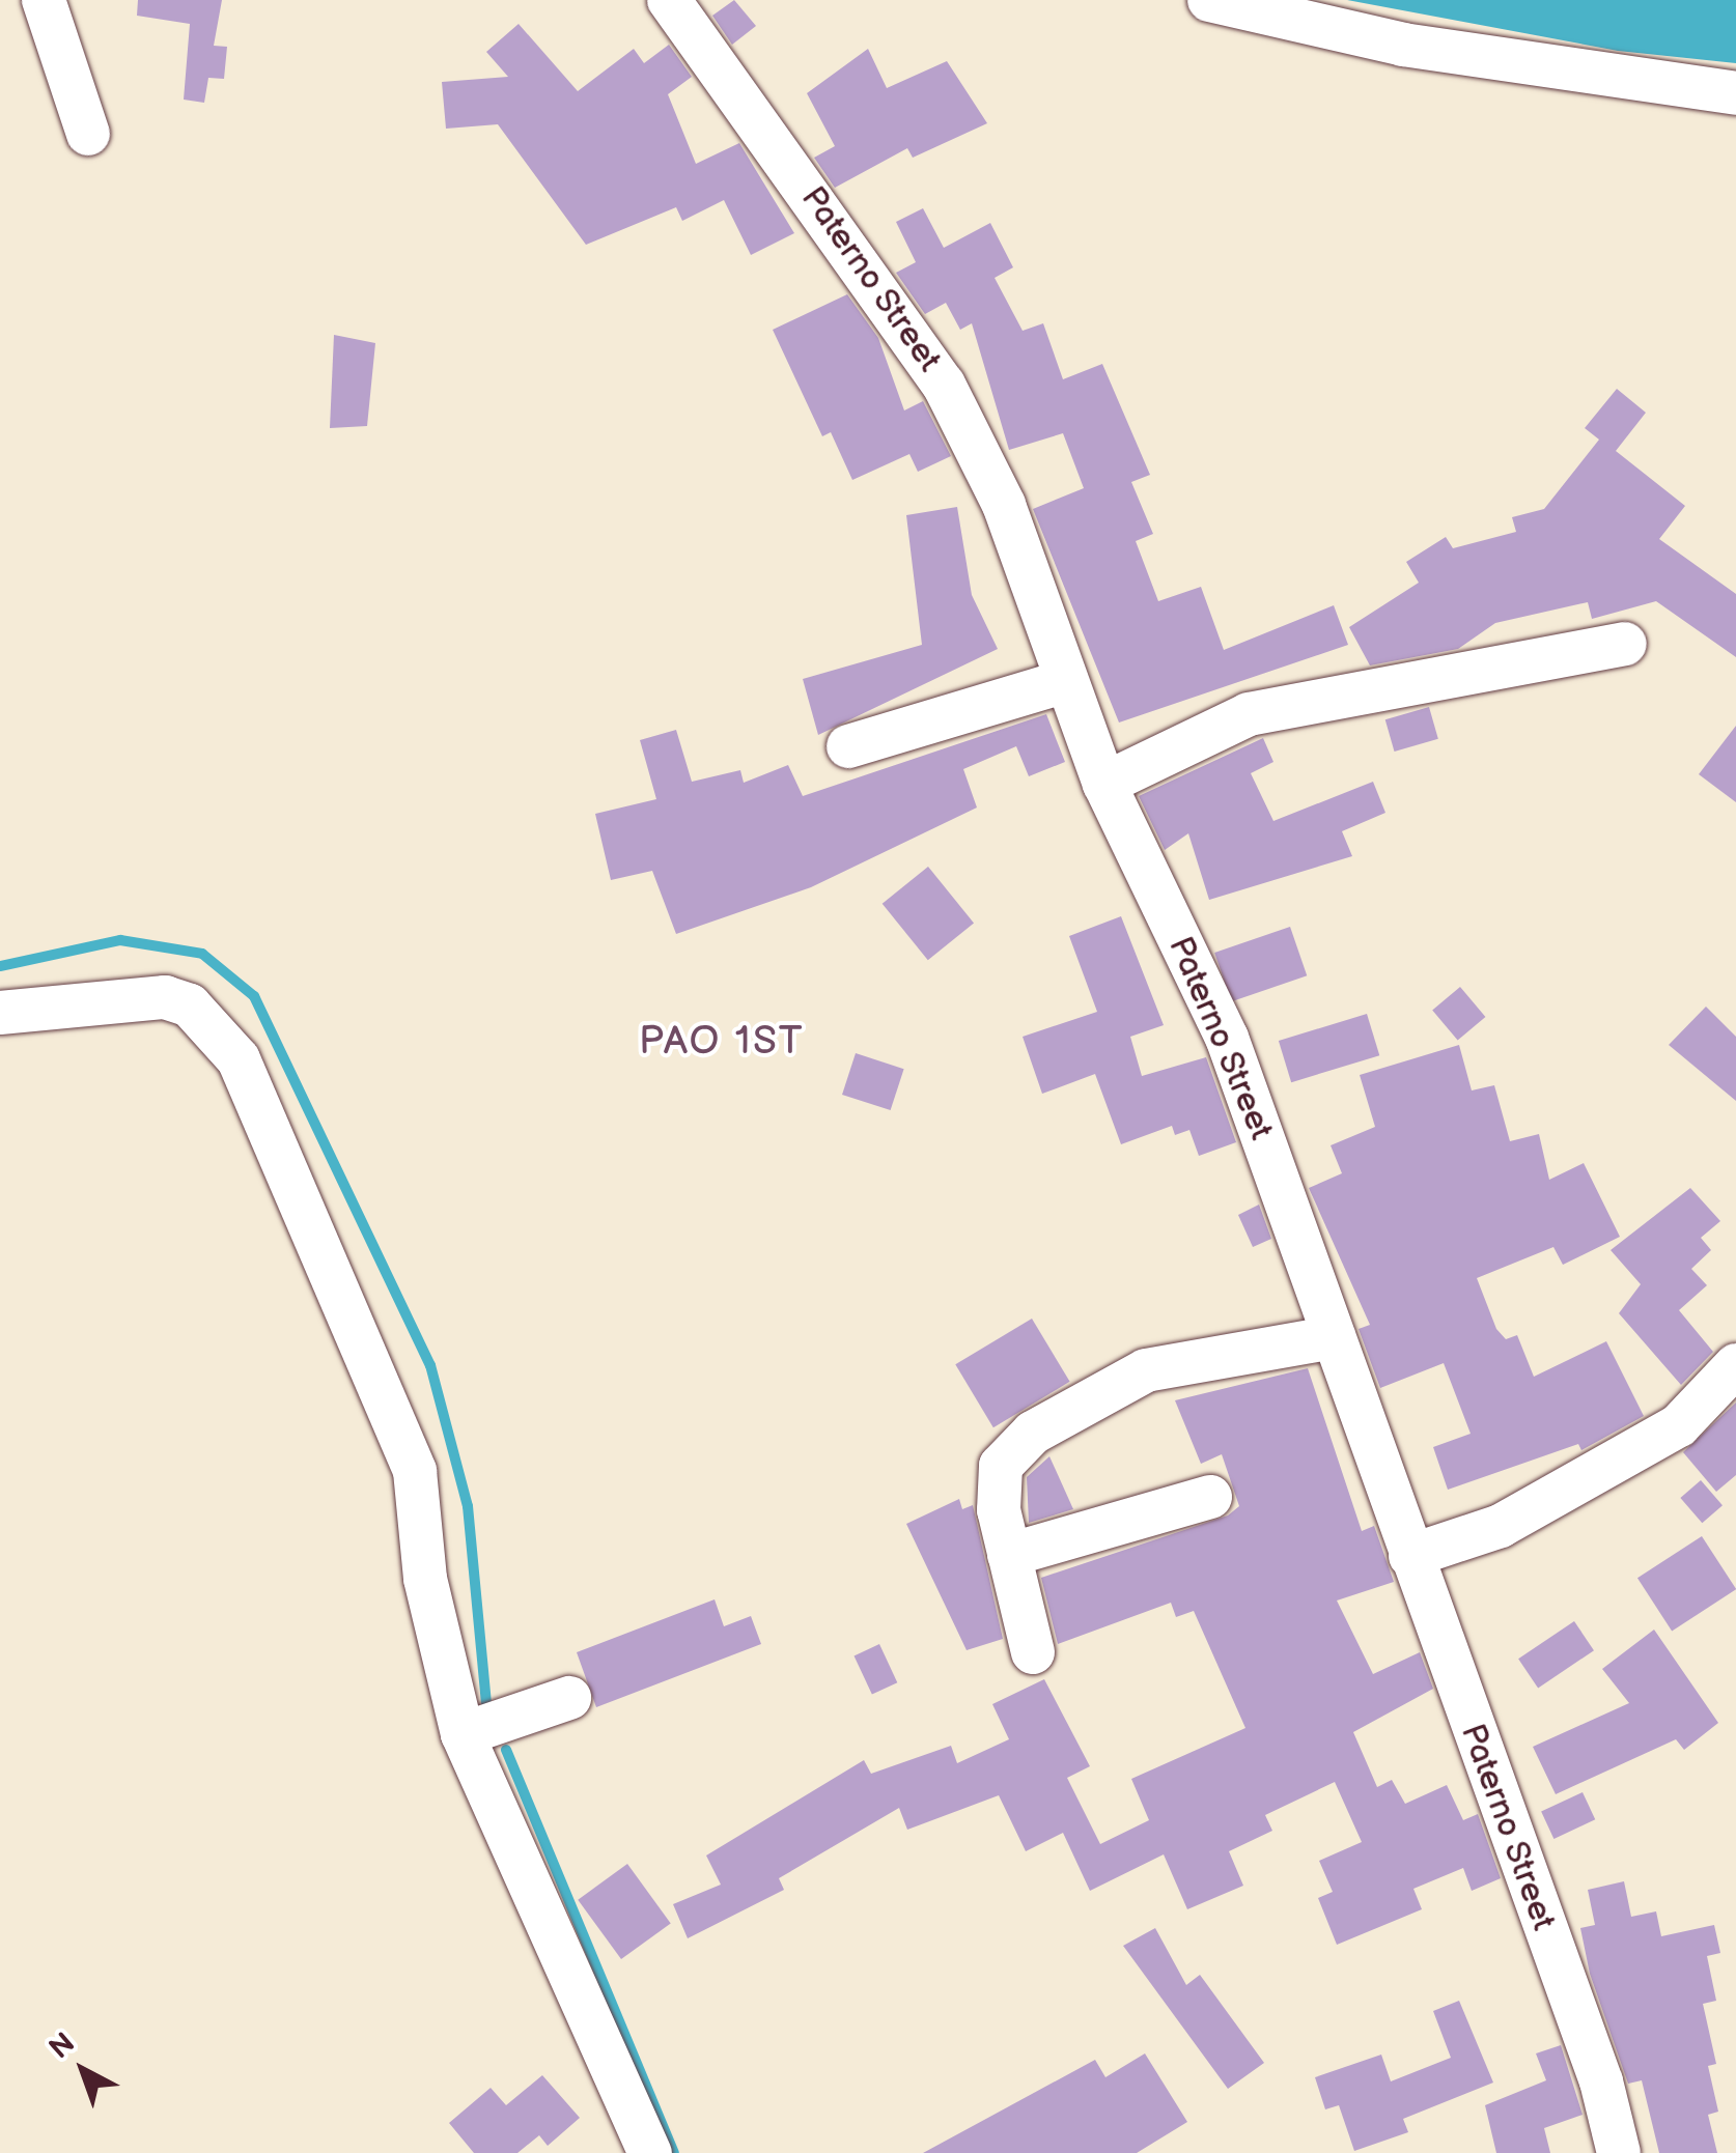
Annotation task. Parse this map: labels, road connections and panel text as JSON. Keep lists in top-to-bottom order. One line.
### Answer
{"streets":{"street":["Paterno Street"]},"districts":["PAO 1ST"],"north":"top left"}
